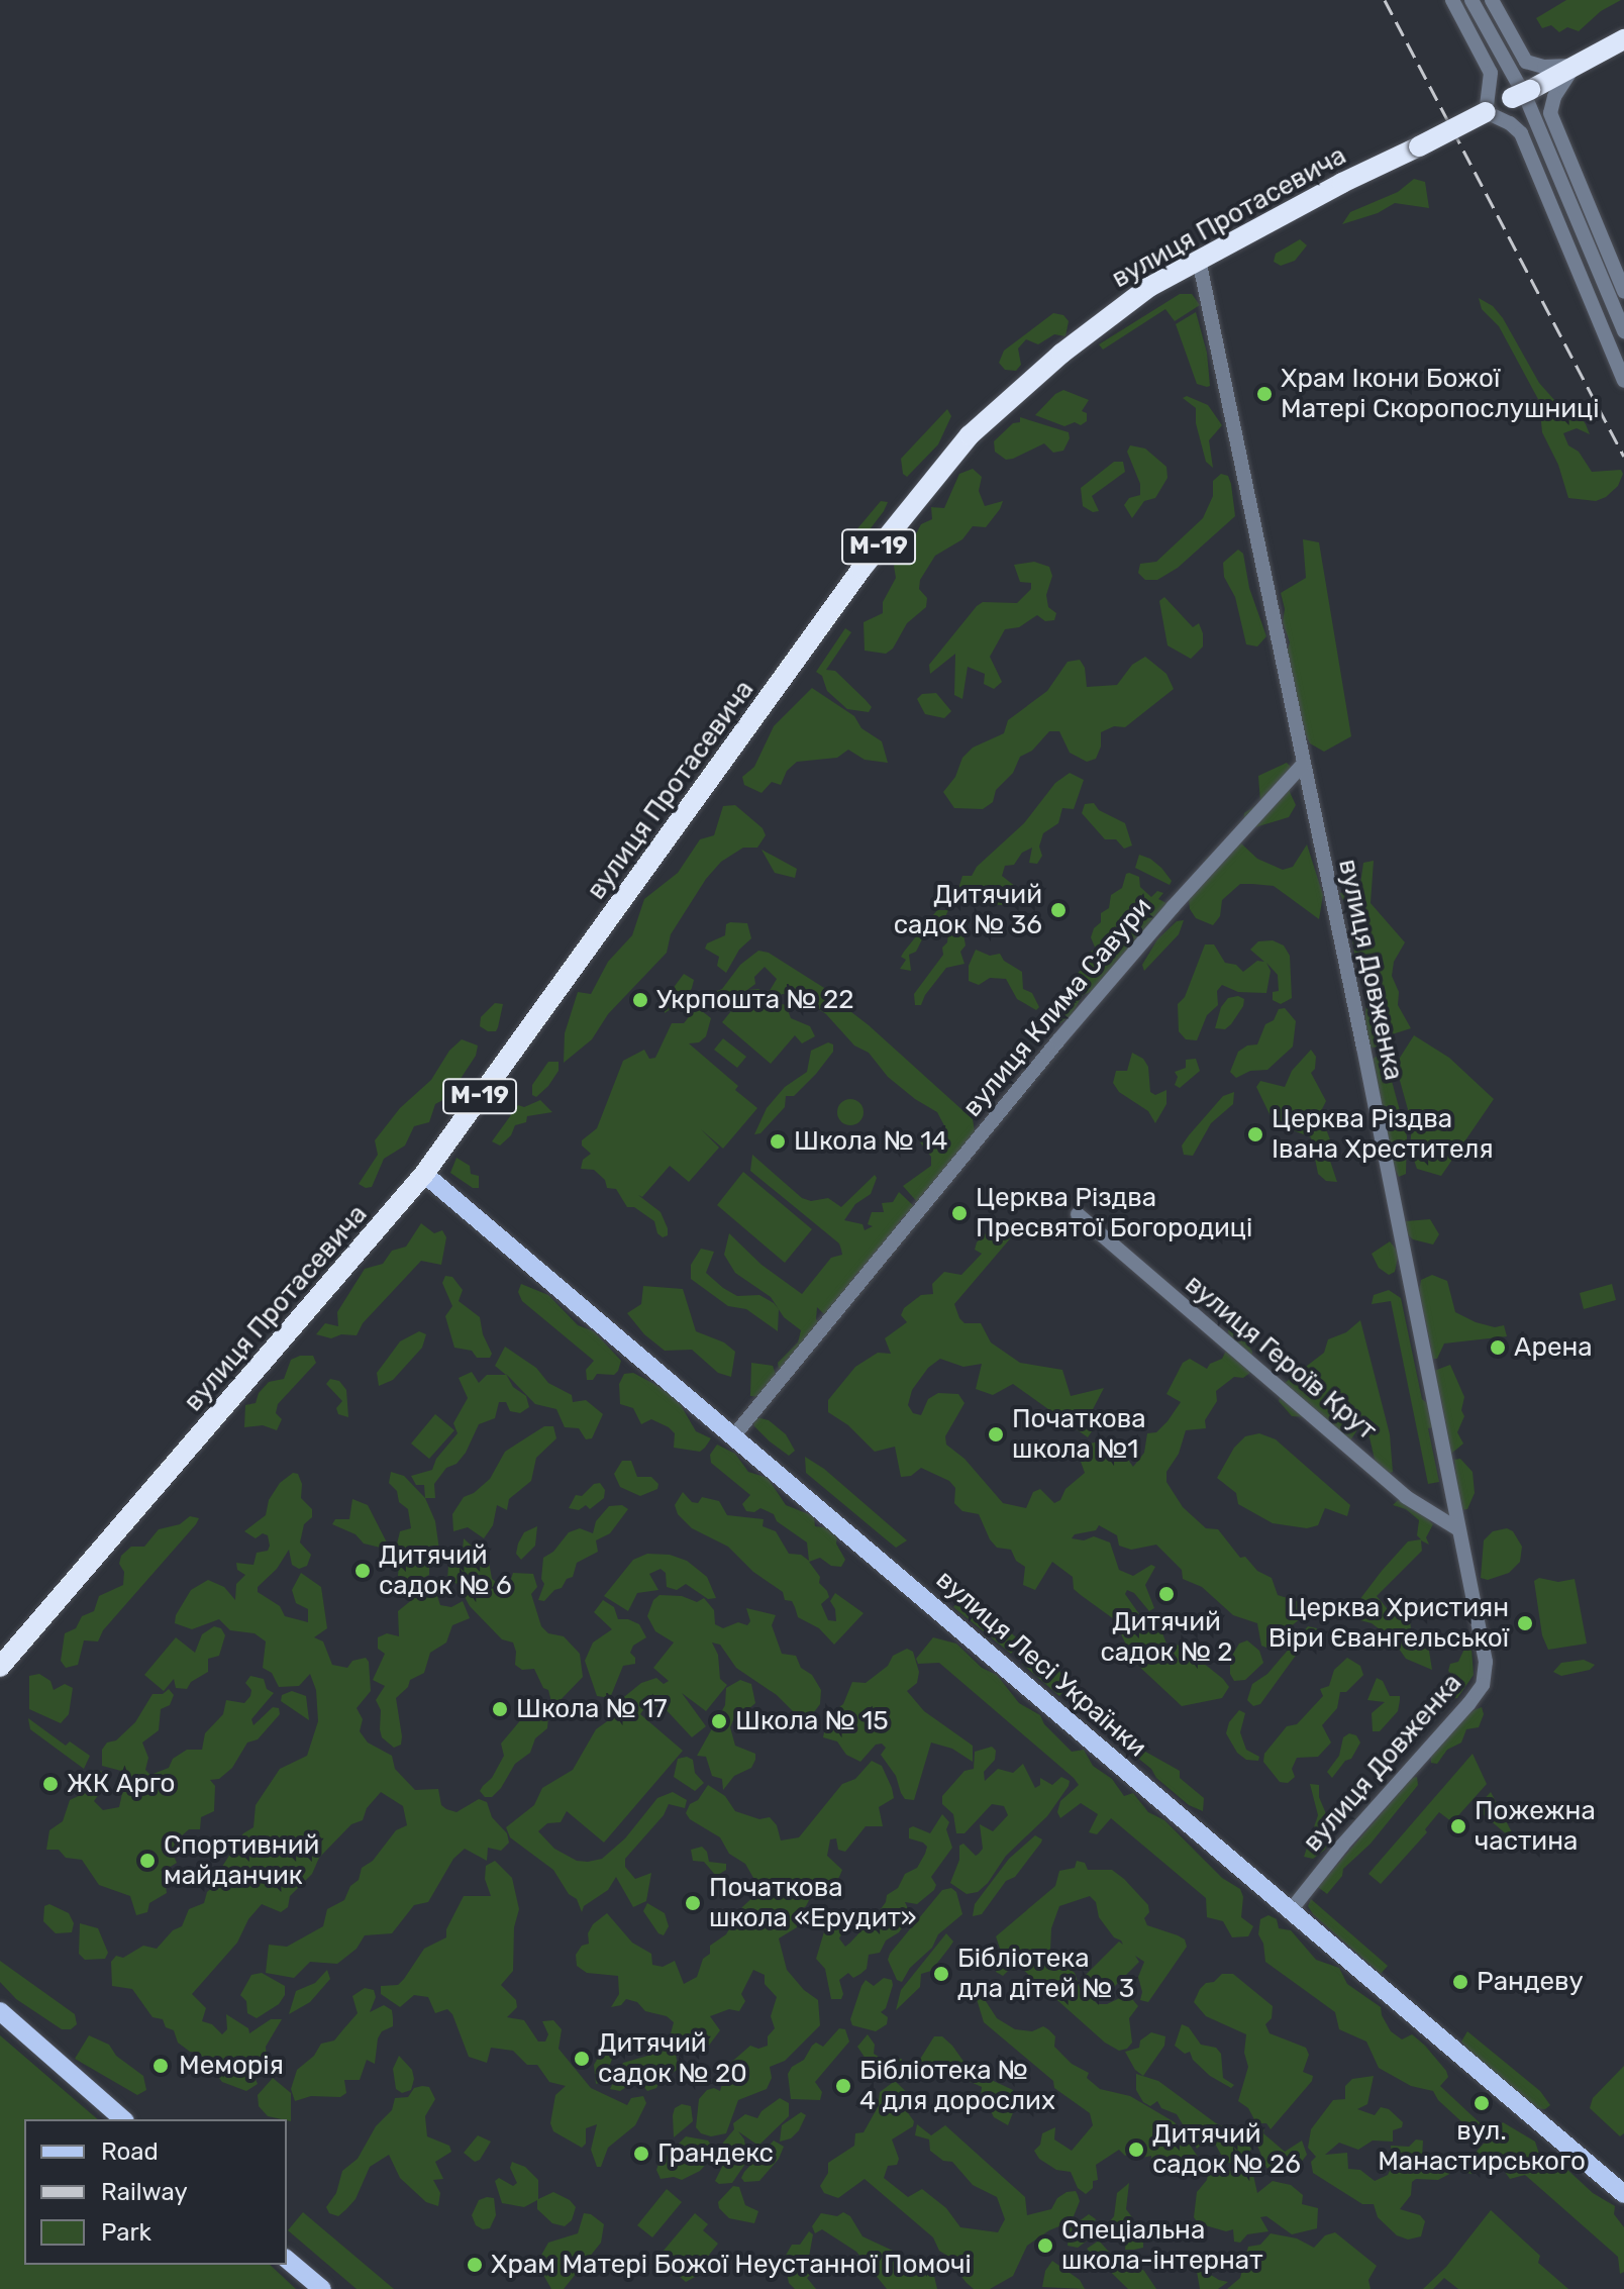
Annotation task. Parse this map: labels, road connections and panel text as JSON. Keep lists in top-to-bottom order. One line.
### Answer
{"streets":{"highway":["вулиця Протасевича","М-19"],"main road":["вулиця Лесі Українки"],"street":["вулиця Довженка","вулиця Клима Савури","вулиця Героїв Крут"]},"crossings":[["вулиця Протасевича","М-19"],["вулиця Протасевича","вулиця Довженка"],["вулиця Протасевича","вулиця Лесі Українки"],["вулиця Довженка","вулиця Клима Савури"],["вулиця Довженка","вулиця Героїв Крут"],["вулиця Довженка","вулиця Лесі Українки"],["вулиця Клима Савури","вулиця Лесі Українки"]],"places":["Храм Ікони Божої Матері Скоропослушниці","Дитячий садок № 36","Укрпошта № 22","Церква Різдва Івана Хрестителя","Школа № 14","Церква Різдва Пресвятої Богородиці","Арена","Початкова школа №1","Дитячий садок № 6","Дитячий садок № 2","Церква Християн Віри Євангельської","Школа № 17","Школа № 15","ЖК Арго","Пожежна частина","Спортивний майданчик","Початкова школа «Ерудит»","Бібліотека дла дітей № 3","Рандеву","Дитячий садок № 20","Меморія","Бібліотека № 4 для дорослих","вул. Манастирського","Дитячий садок № 26","Грандекс","Спеціальна школа-інтернат","Храм Матері Божої Неустанної Помочі"],"legend":["Road","Railway","Park"]}
